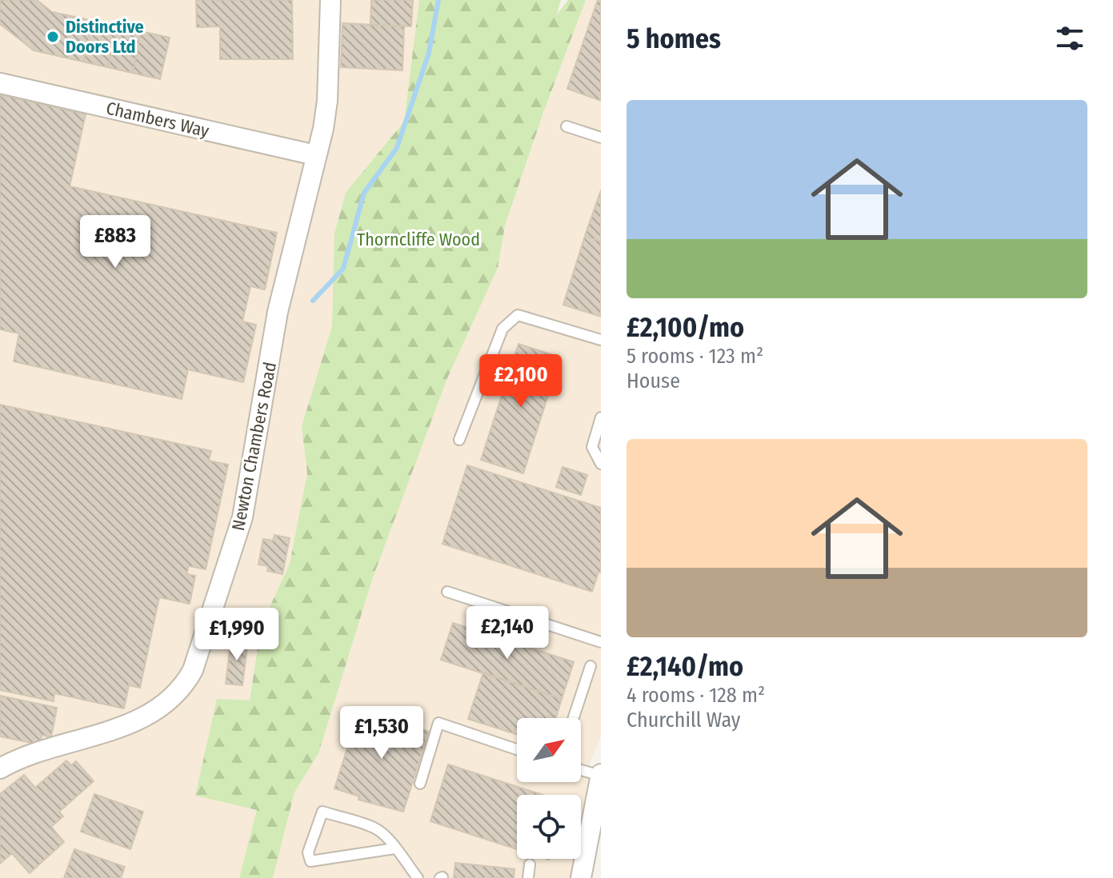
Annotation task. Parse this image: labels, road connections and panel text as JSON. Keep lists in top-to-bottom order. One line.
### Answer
{"streets":{"street":["Chambers Way","Newton Chambers Road"]},"crossings":[["Chambers Way","Newton Chambers Road"]],"parks":["Thorncliffe Wood"],"places":["Distinctive Doors Ltd"],"north":"top right","page":{"heading":"5 homes","list":[{"name":"£2,100/mo","note":"5 rooms · 123 m² · House"},{"name":"£2,140/mo","note":"4 rooms · 128 m² · Churchill Way"}],"price":["£883","£2,100","£2,140","£1,990","£1,530"]}}
